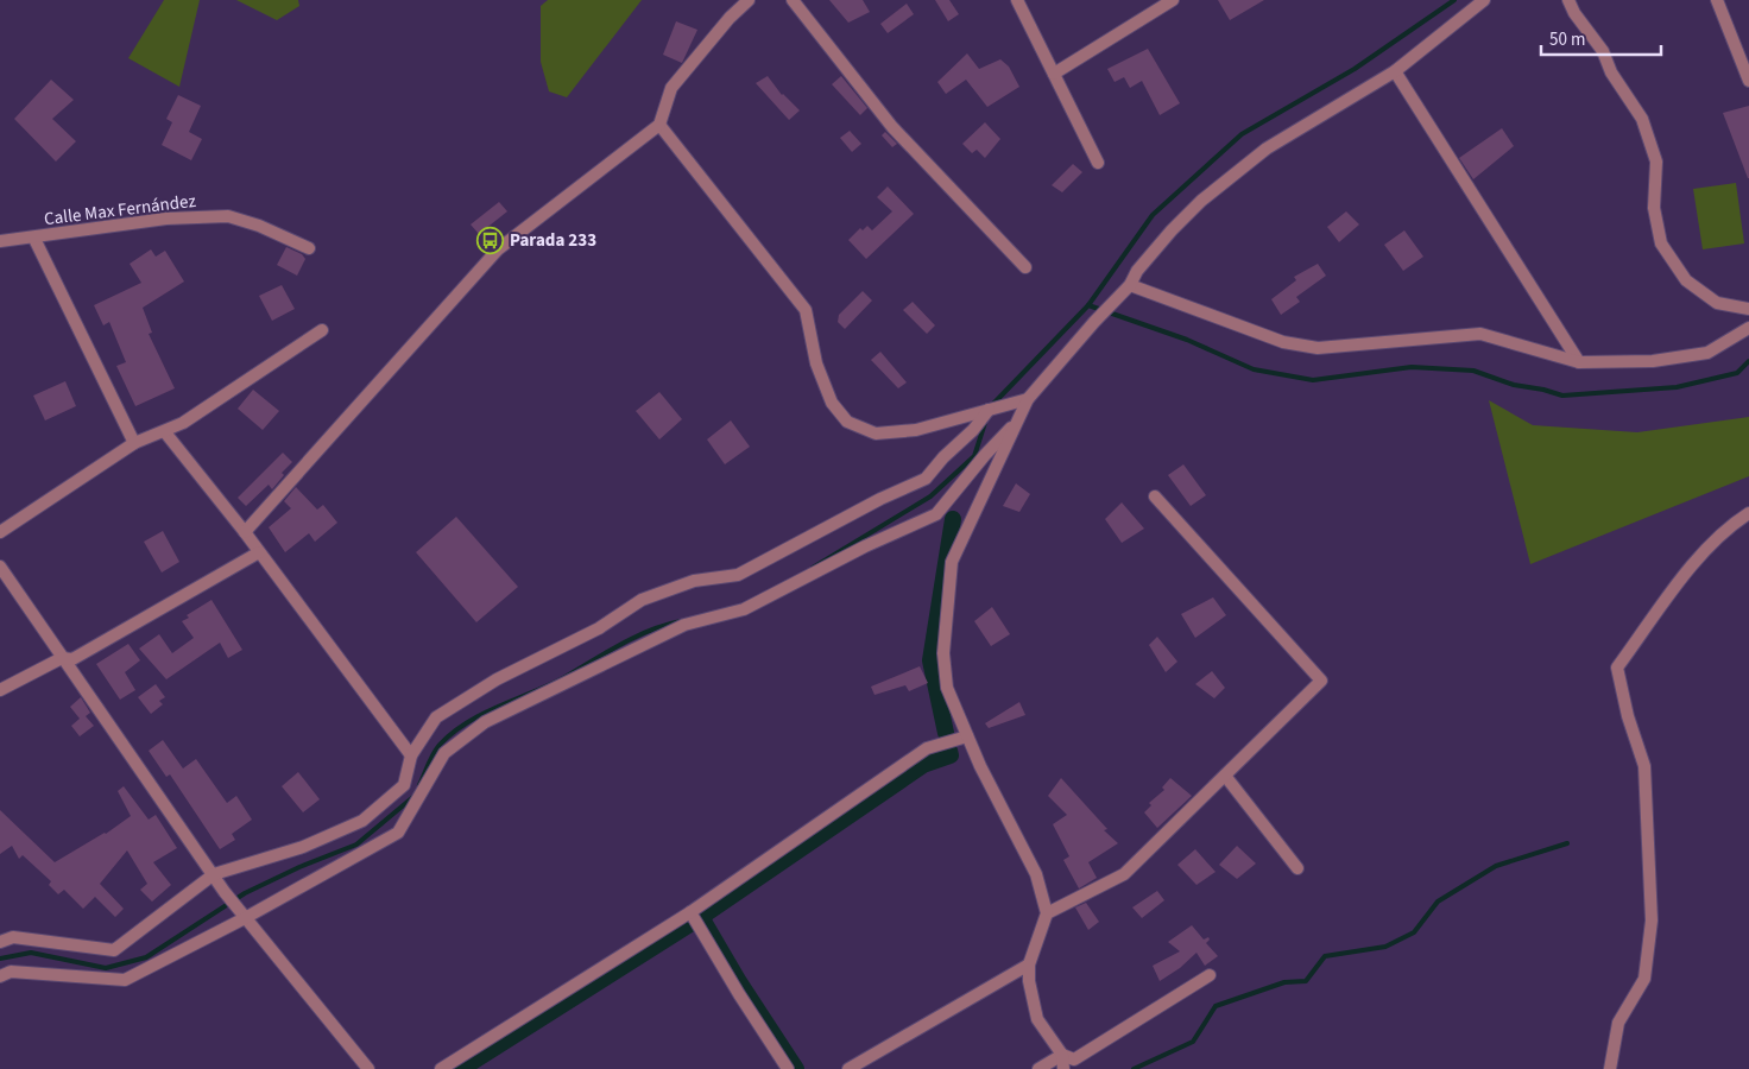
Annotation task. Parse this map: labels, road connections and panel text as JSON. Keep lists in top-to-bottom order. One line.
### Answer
{"streets":{"street":["Calle Max Fernández"]},"places":{"bus stop":["Parada 233"]},"scale_bar":"50 m"}
